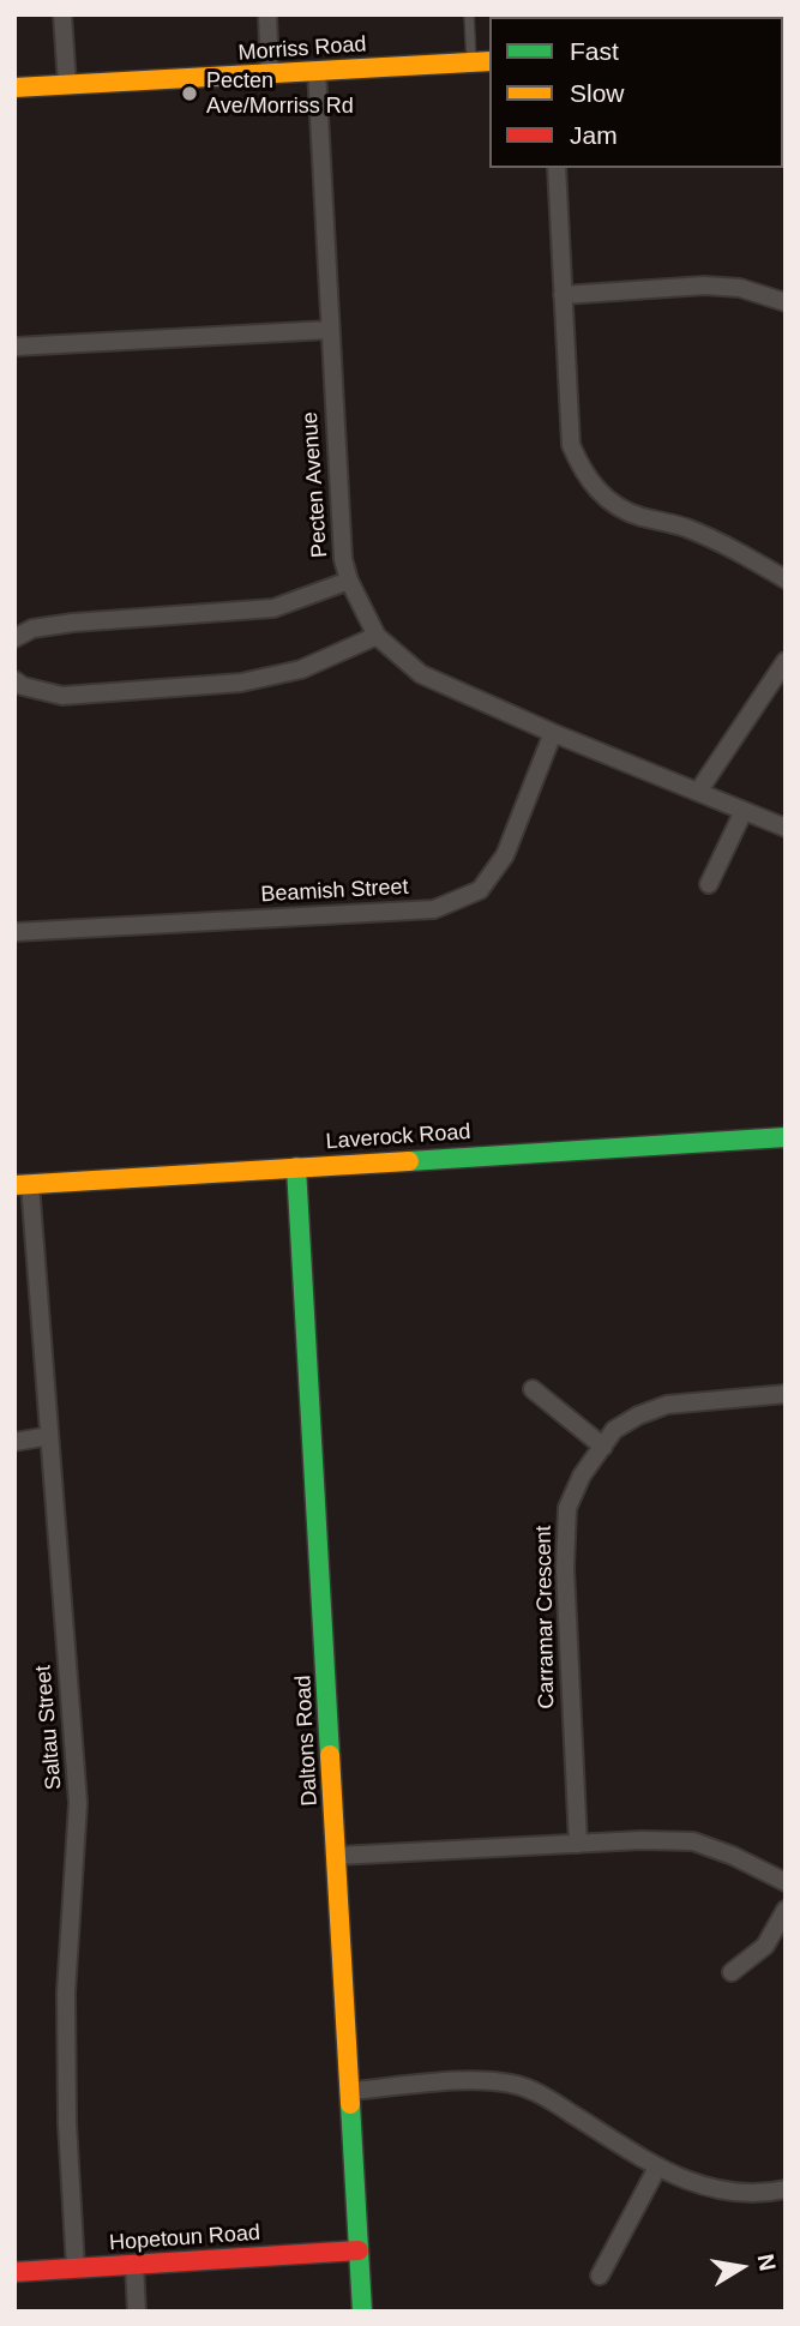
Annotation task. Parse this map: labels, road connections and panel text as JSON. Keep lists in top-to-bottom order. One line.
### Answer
{"streets":{"street":["Morriss Road","Pecten Avenue","Beamish Street","Laverock Road","Carramar Crescent","Saltau Street","Daltons Road","Hopetoun Road"]},"crossings":[["Morriss Road","Pecten Avenue"],["Pecten Avenue","Beamish Street"],["Laverock Road","Saltau Street"],["Laverock Road","Daltons Road"],["Saltau Street","Hopetoun Road"],["Daltons Road","Hopetoun Road"]],"places":["Pecten Ave/Morriss Rd"],"legend":["Fast","Slow","Jam"],"north":"right"}
